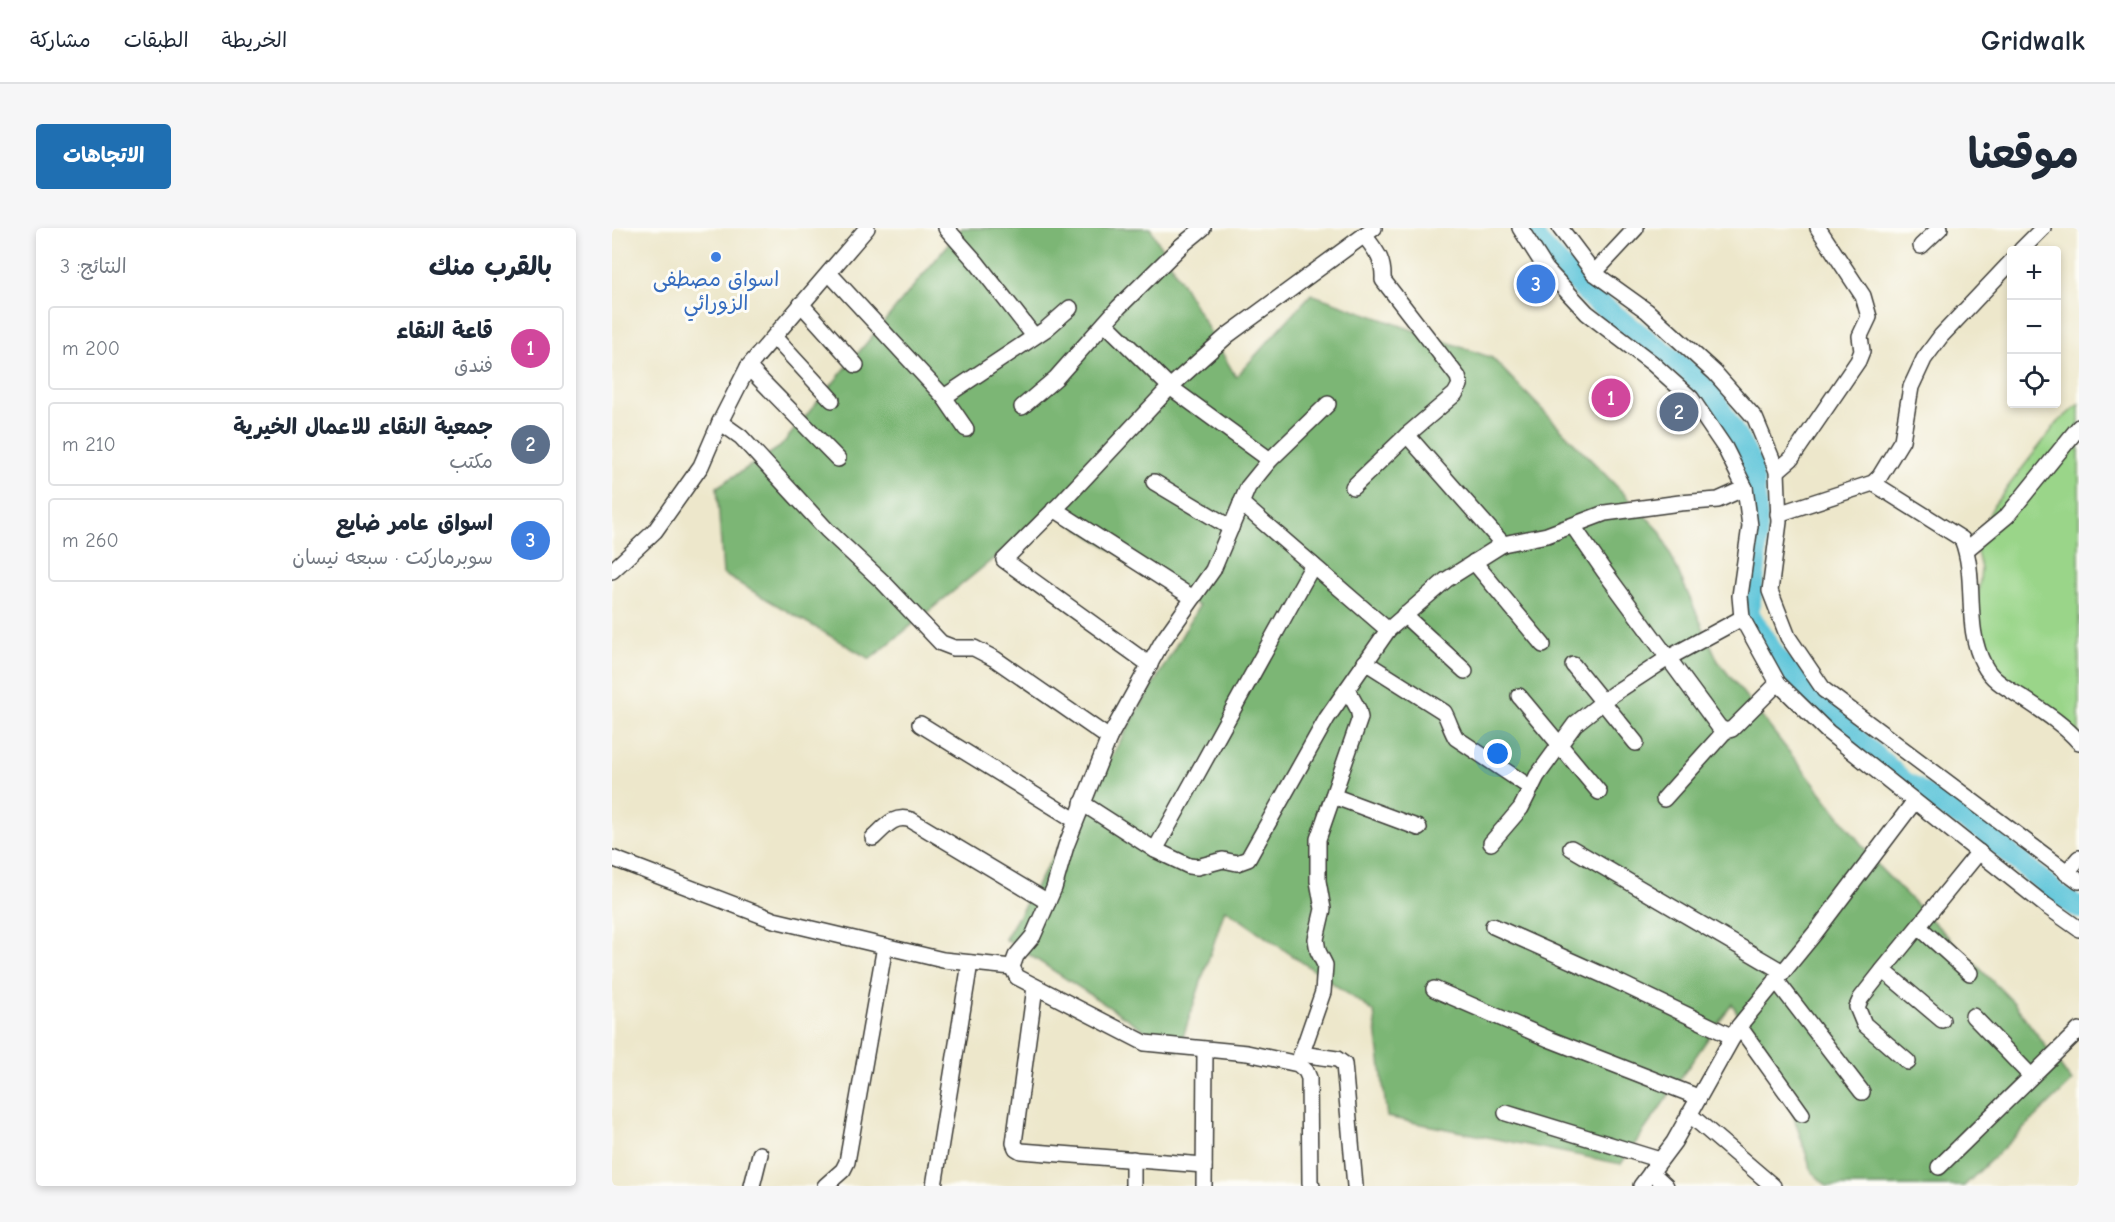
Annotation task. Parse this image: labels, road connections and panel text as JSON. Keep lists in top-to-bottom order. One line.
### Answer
{"places":["اسواق مصطفى الزورائي"],"page":{"header":"Gridwalk","nav":["الخريطة","الطبقات","مشاركة"],"title":"موقعنا","buttons":"الاتجاهات","heading":["بالقرب منك","النتائج: 3"],"map_buttons":["+","−"],"pins":["3","1","2"],"list":[{"mark":"1","name":"قاعة النقاء","note":"فندق","value":"200 m"},{"mark":"2","name":"جمعية النقاء للاعمال الخيرية","note":"مكتب","value":"210 m"},{"mark":"3","name":"اسواق عامر ضايع","note":"سوبرماركت · سبعه نيسان","value":"260 m"}]}}
